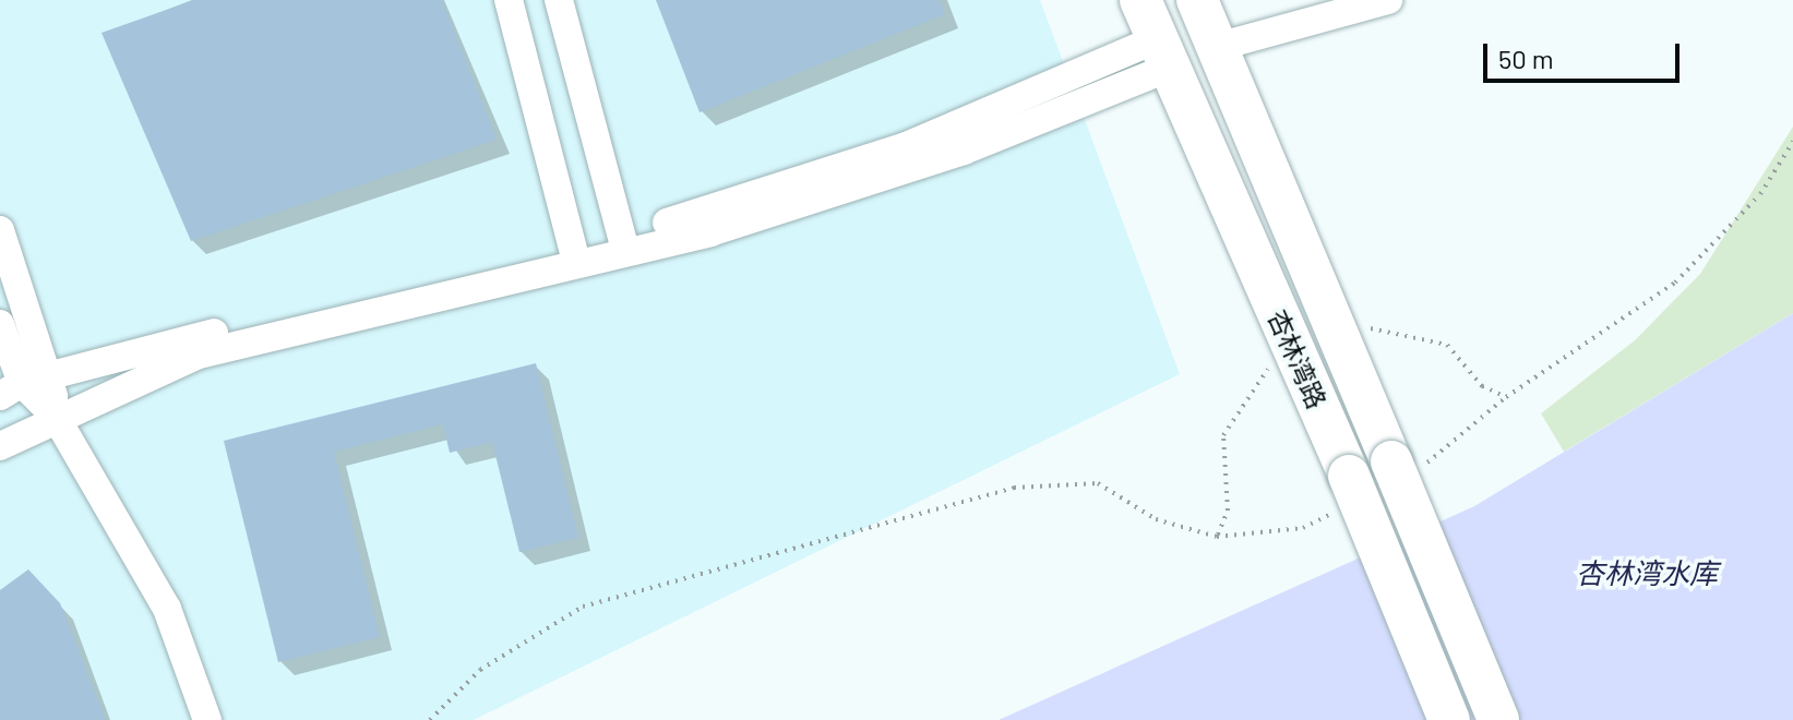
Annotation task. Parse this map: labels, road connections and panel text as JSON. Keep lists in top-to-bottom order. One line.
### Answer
{"streets":{"main road":["杏林湾路"]},"water":["杏林湾水库"],"scale_bar":"50 m"}
